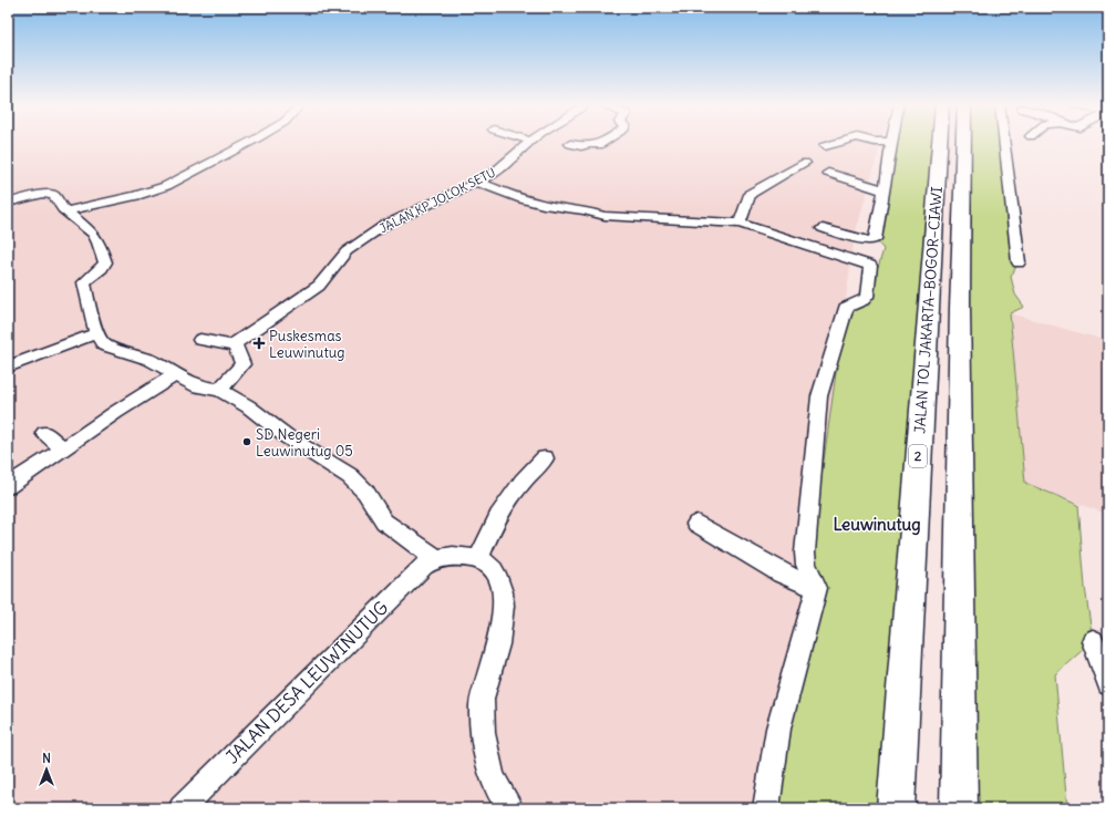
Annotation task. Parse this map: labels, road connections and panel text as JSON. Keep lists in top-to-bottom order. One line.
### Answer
{"streets":{"highway":["JALAN TOL JAKARTA–BOGOR–CIAWI","2"],"street":["JALAN KP JOLOK SETU","JALAN DESA LEUWINUTUG"]},"districts":["Leuwinutug"],"places":{"health":["Puskesmas Leuwinutug"],"other":["SD Negeri Leuwinutug 05"]},"north":"top"}
